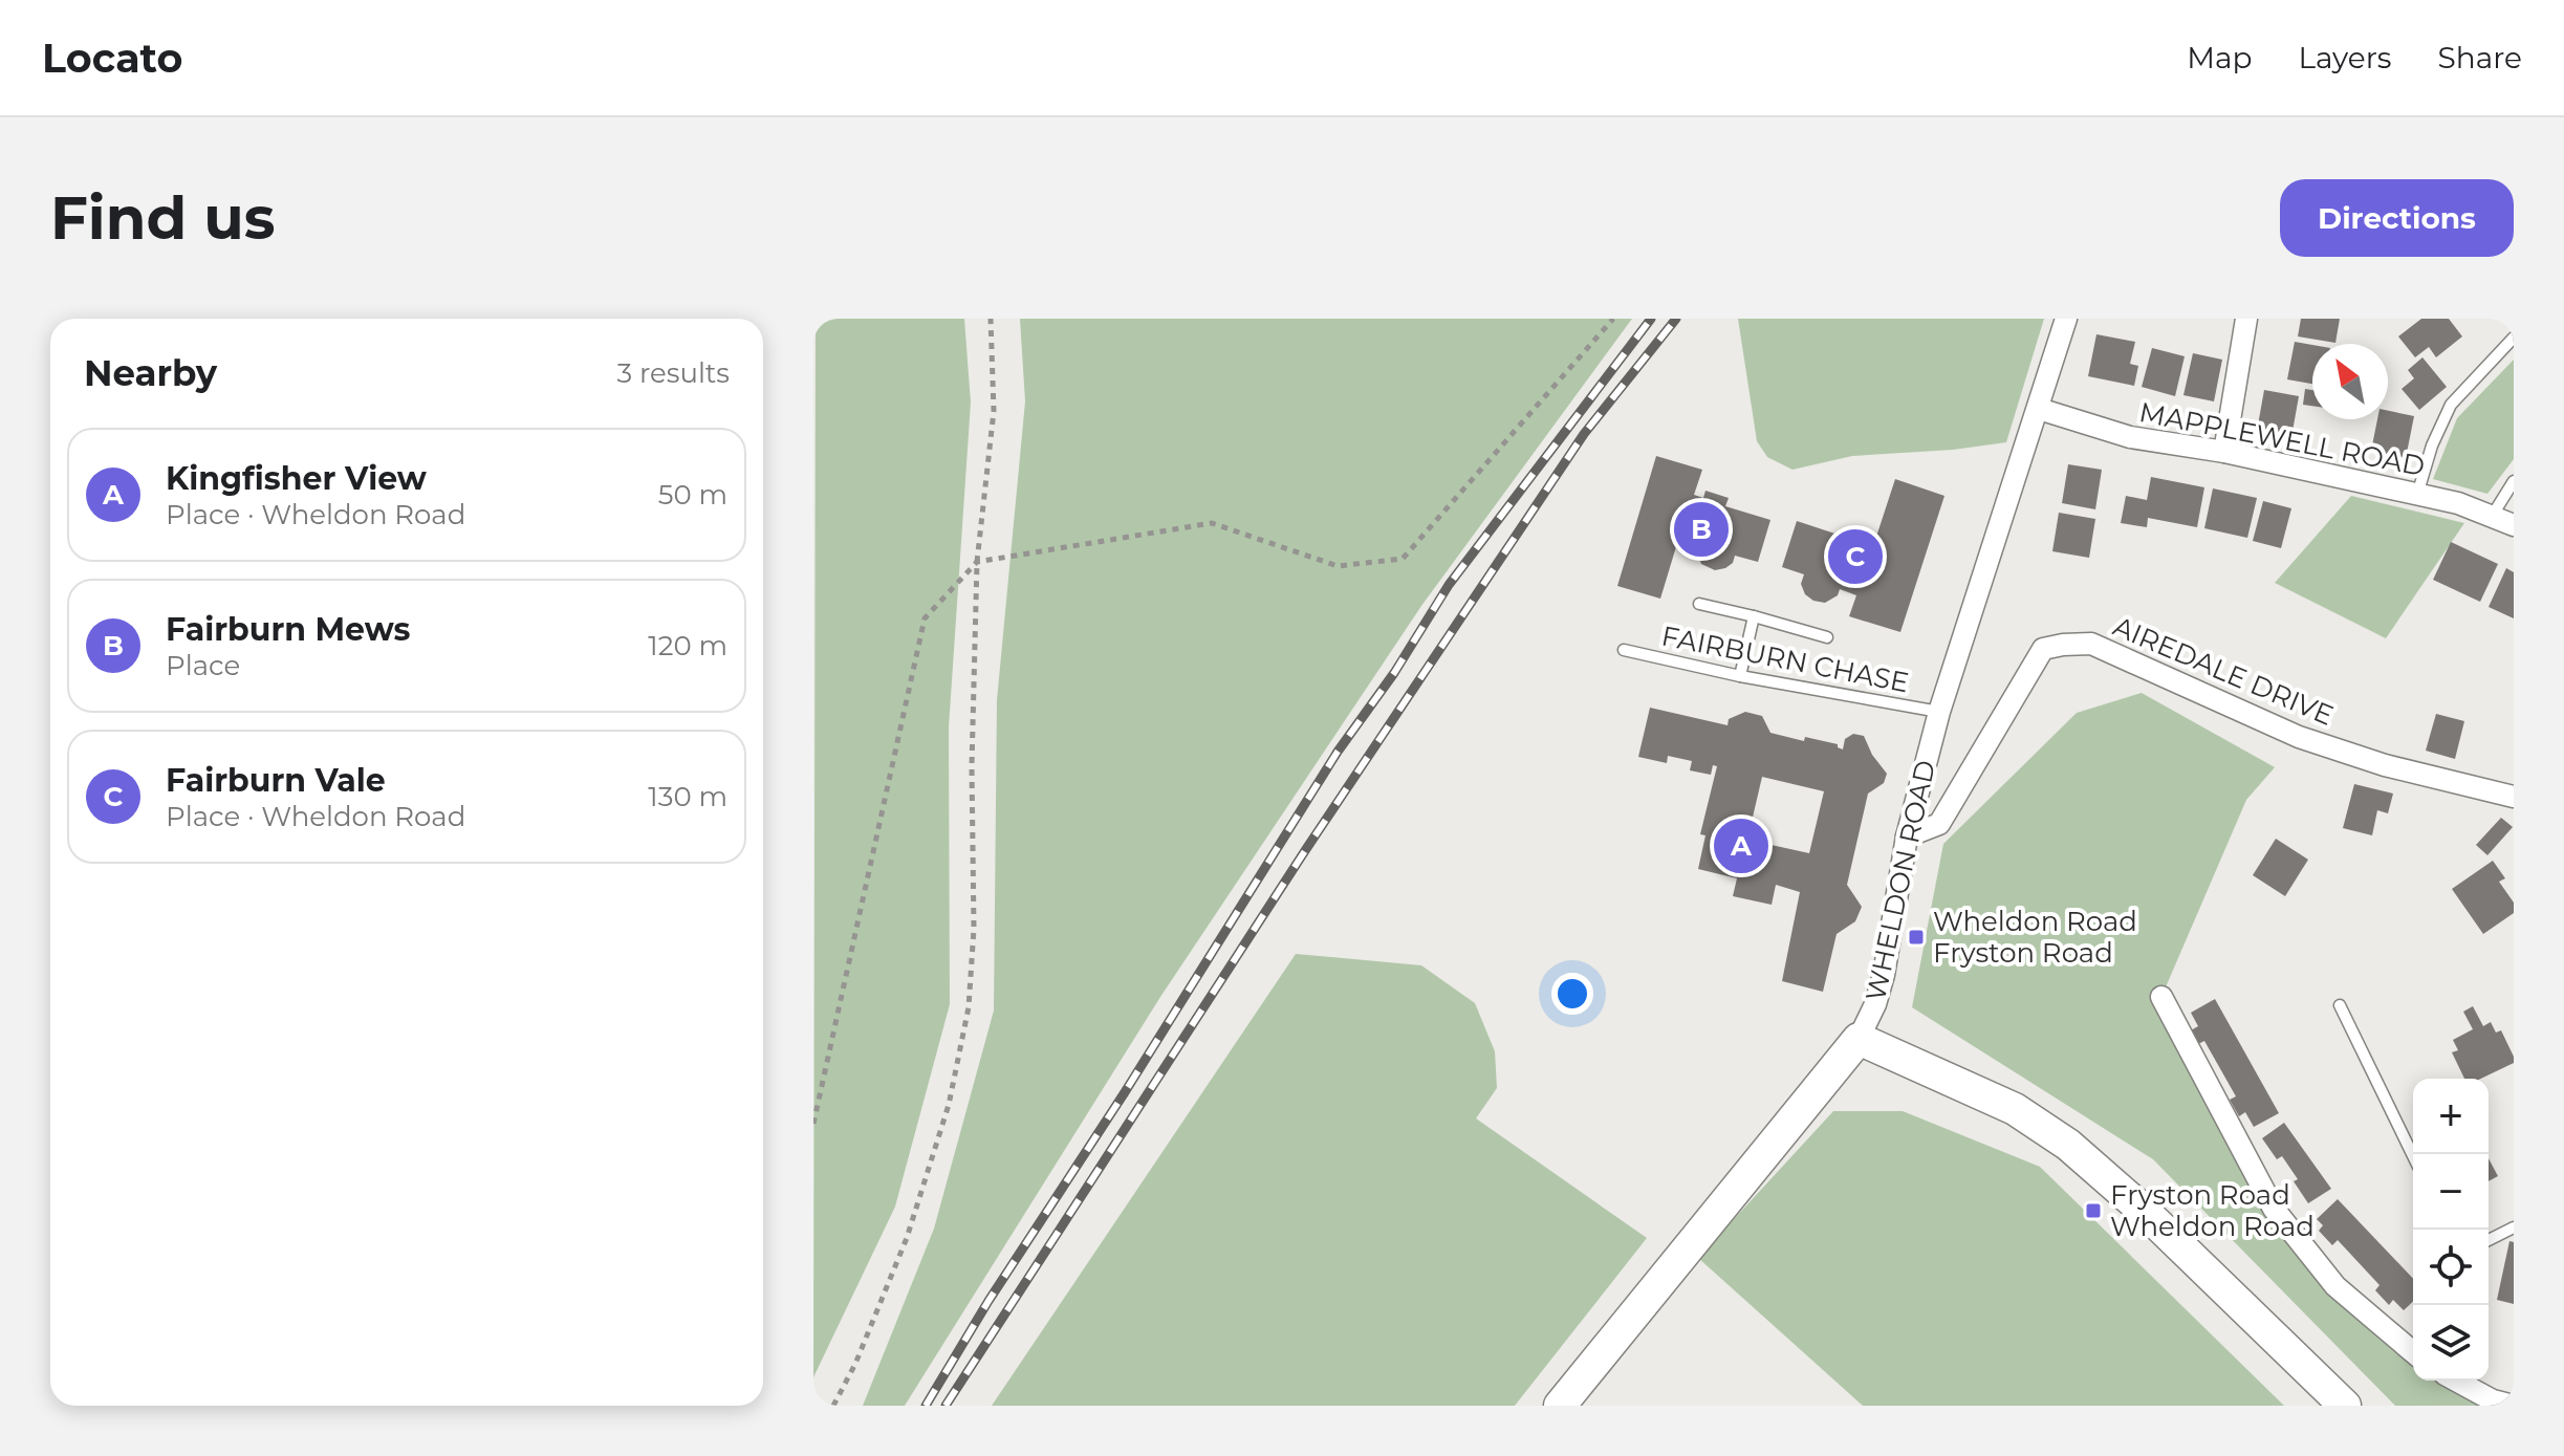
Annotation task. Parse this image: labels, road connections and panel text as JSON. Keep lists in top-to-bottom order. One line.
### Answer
{"streets":{"street":["MAPPLEWELL ROAD","AIREDALE DRIVE","WHELDON ROAD"],"lane":["FAIRBURN CHASE"]},"crossings":[["MAPPLEWELL ROAD","WHELDON ROAD"],["FAIRBURN CHASE","WHELDON ROAD"],["AIREDALE DRIVE","WHELDON ROAD"]],"places":{"transit":["Wheldon Road Fryston Road","Fryston Road Wheldon Road"]},"north":"top left","page":{"header":"Locato","nav":["Map","Layers","Share"],"buttons":"Directions","title":"Find us","heading":["Nearby","3 results"],"list":[{"mark":"A","name":"Kingfisher View","note":"Place · Wheldon Road","value":"50 m"},{"mark":"B","name":"Fairburn Mews","note":"Place","value":"120 m"},{"mark":"C","name":"Fairburn Vale","note":"Place · Wheldon Road","value":"130 m"}],"pins":["B","C","A"],"map_buttons":["+","−"]}}
